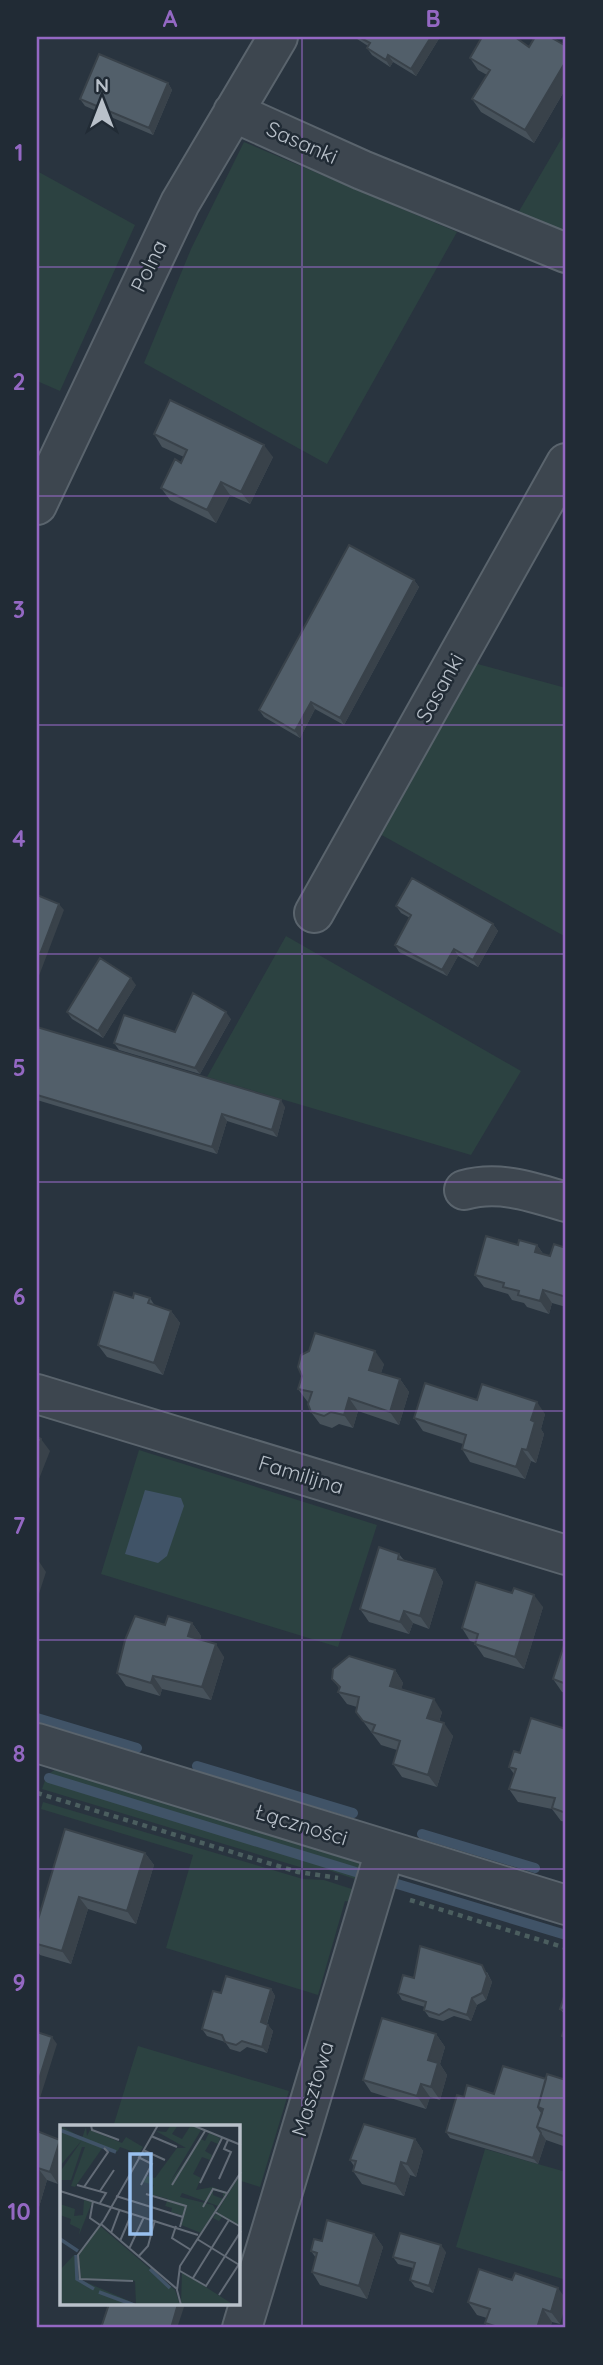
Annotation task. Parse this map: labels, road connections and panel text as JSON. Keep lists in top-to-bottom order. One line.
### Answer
{"streets":{"street":["Sasanki","Polna","Familijna","Łączności","Masztowa"]},"crossings":[["Sasanki","Polna"],["Łączności","Masztowa"]],"north":"top","grid":{"columns":["A","B"],"rows":["1","2","3","4","5","6","7","8","9","10"]}}
